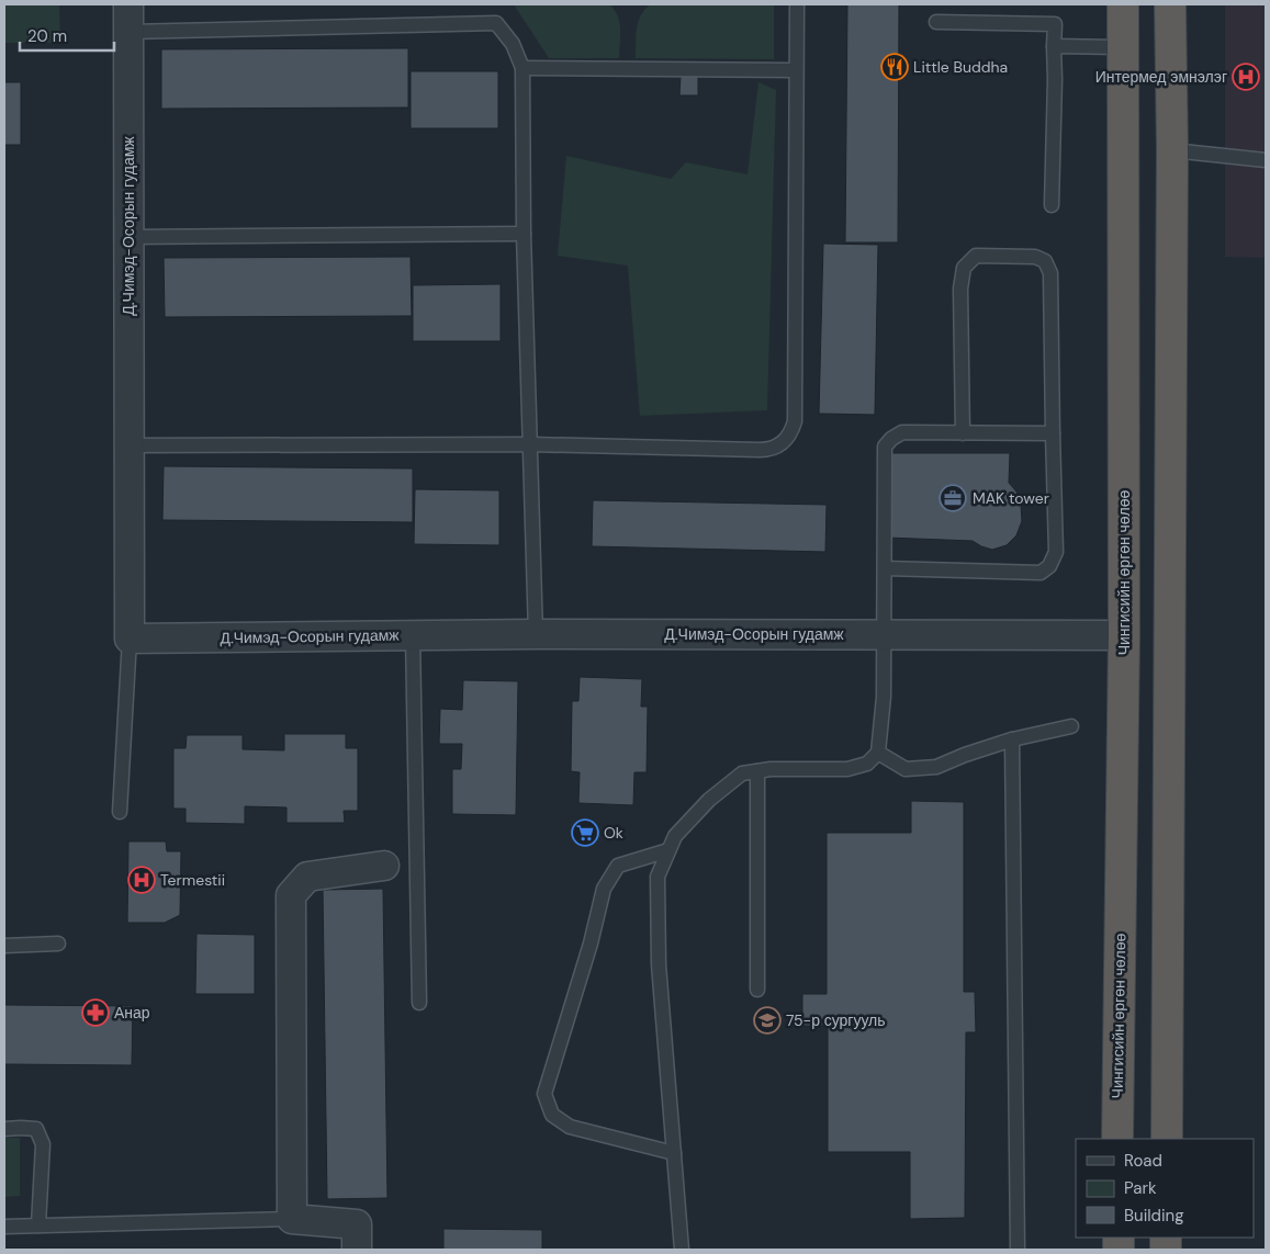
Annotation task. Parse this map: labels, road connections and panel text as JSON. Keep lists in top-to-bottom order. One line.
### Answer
{"streets":{"highway":["Чингисийн өргөн чөлөө"],"street":["Д.Чимэд-Осорын гудамж"]},"crossings":[["Д.Чимэд-Осорын гудамж","Чингисийн өргөн чөлөө"]],"places":{"restaurant":["Little Buddha"],"hospital":["Интермед эмнэлэг","Termestii"],"office":["MAK tower"],"supermarket":["Ok"],"pharmacy":["Анар"],"school or university":["75-р сургууль"]},"legend":["Road","Park","Building"],"scale_bar":"20 m"}
